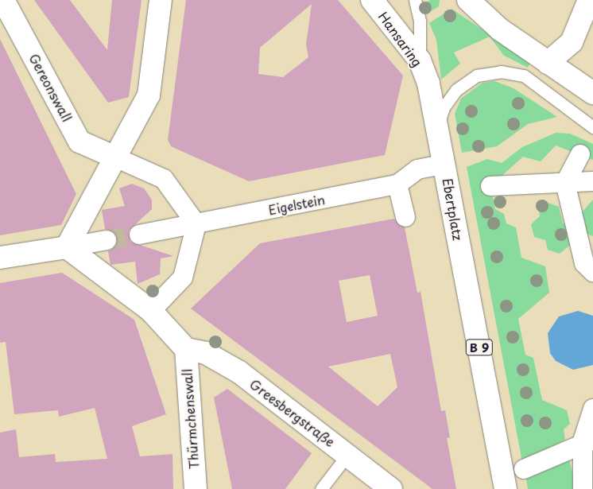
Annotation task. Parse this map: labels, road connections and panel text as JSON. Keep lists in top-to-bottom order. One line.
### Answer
{"streets":{"street":["Hansaring","Gereonswall","Eigelstein","Ebertplatz","B 9","Greesbergstraße","Thürmchenswall"]},"crossings":[["Hansaring","Ebertplatz"],["Eigelstein","Ebertplatz"],["Greesbergstraße","Thürmchenswall"]]}
